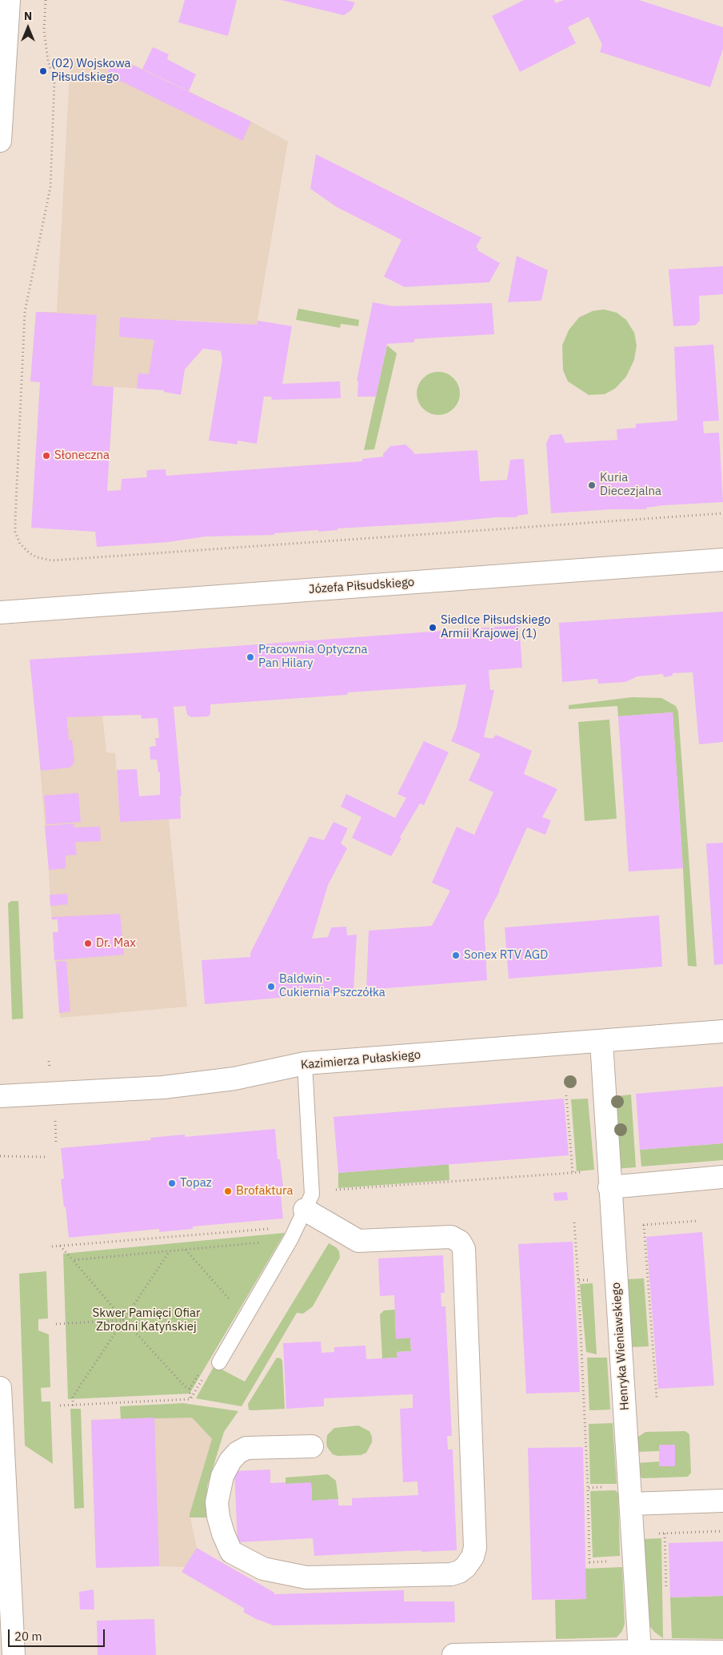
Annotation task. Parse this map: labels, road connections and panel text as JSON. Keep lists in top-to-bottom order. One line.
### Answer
{"streets":{"street":["Józefa Piłsudskiego","Kazimierza Pułaskiego","Henryka Wieniawskiego"]},"crossings":[["Kazimierza Pułaskiego","Henryka Wieniawskiego"]],"parks":["Skwer Pamięci Ofiar Zbrodni Katyńskiej"],"places":["(02) Wojskowa Piłsudskiego","Słoneczna","Kuria Diecezjalna","Siedlce Piłsudskiego Armii Krajowej (1)","Pracownia Optyczna Pan Hilary","Dr. Max","Sonex RTV AGD","Baldwin - Cukiernia Pszczółka","Topaz","Brofaktura"],"scale_bar":"20 m","north":"top"}
